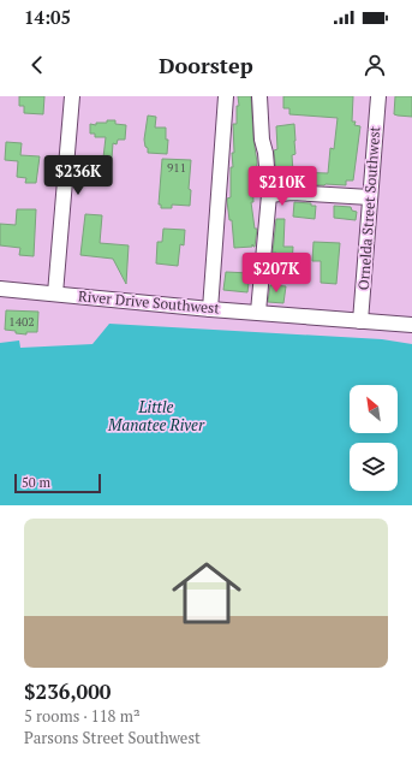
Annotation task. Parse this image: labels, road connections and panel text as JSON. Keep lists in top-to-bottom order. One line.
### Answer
{"streets":{"street":["Ornelda Street Southwest","River Drive Southwest"]},"crossings":[["Ornelda Street Southwest","River Drive Southwest"]],"water":["Little Manatee River"],"house_numbers":["911","1402"],"scale_bar":"50 m","north":"top left","page":{"status":"14:05","header":"Doorstep","price":["$236K","$210K","$207K"],"scale":"50 m","list":[{"name":"$236,000","note":"5 rooms · 118 m² · Parsons Street Southwest"}]}}
